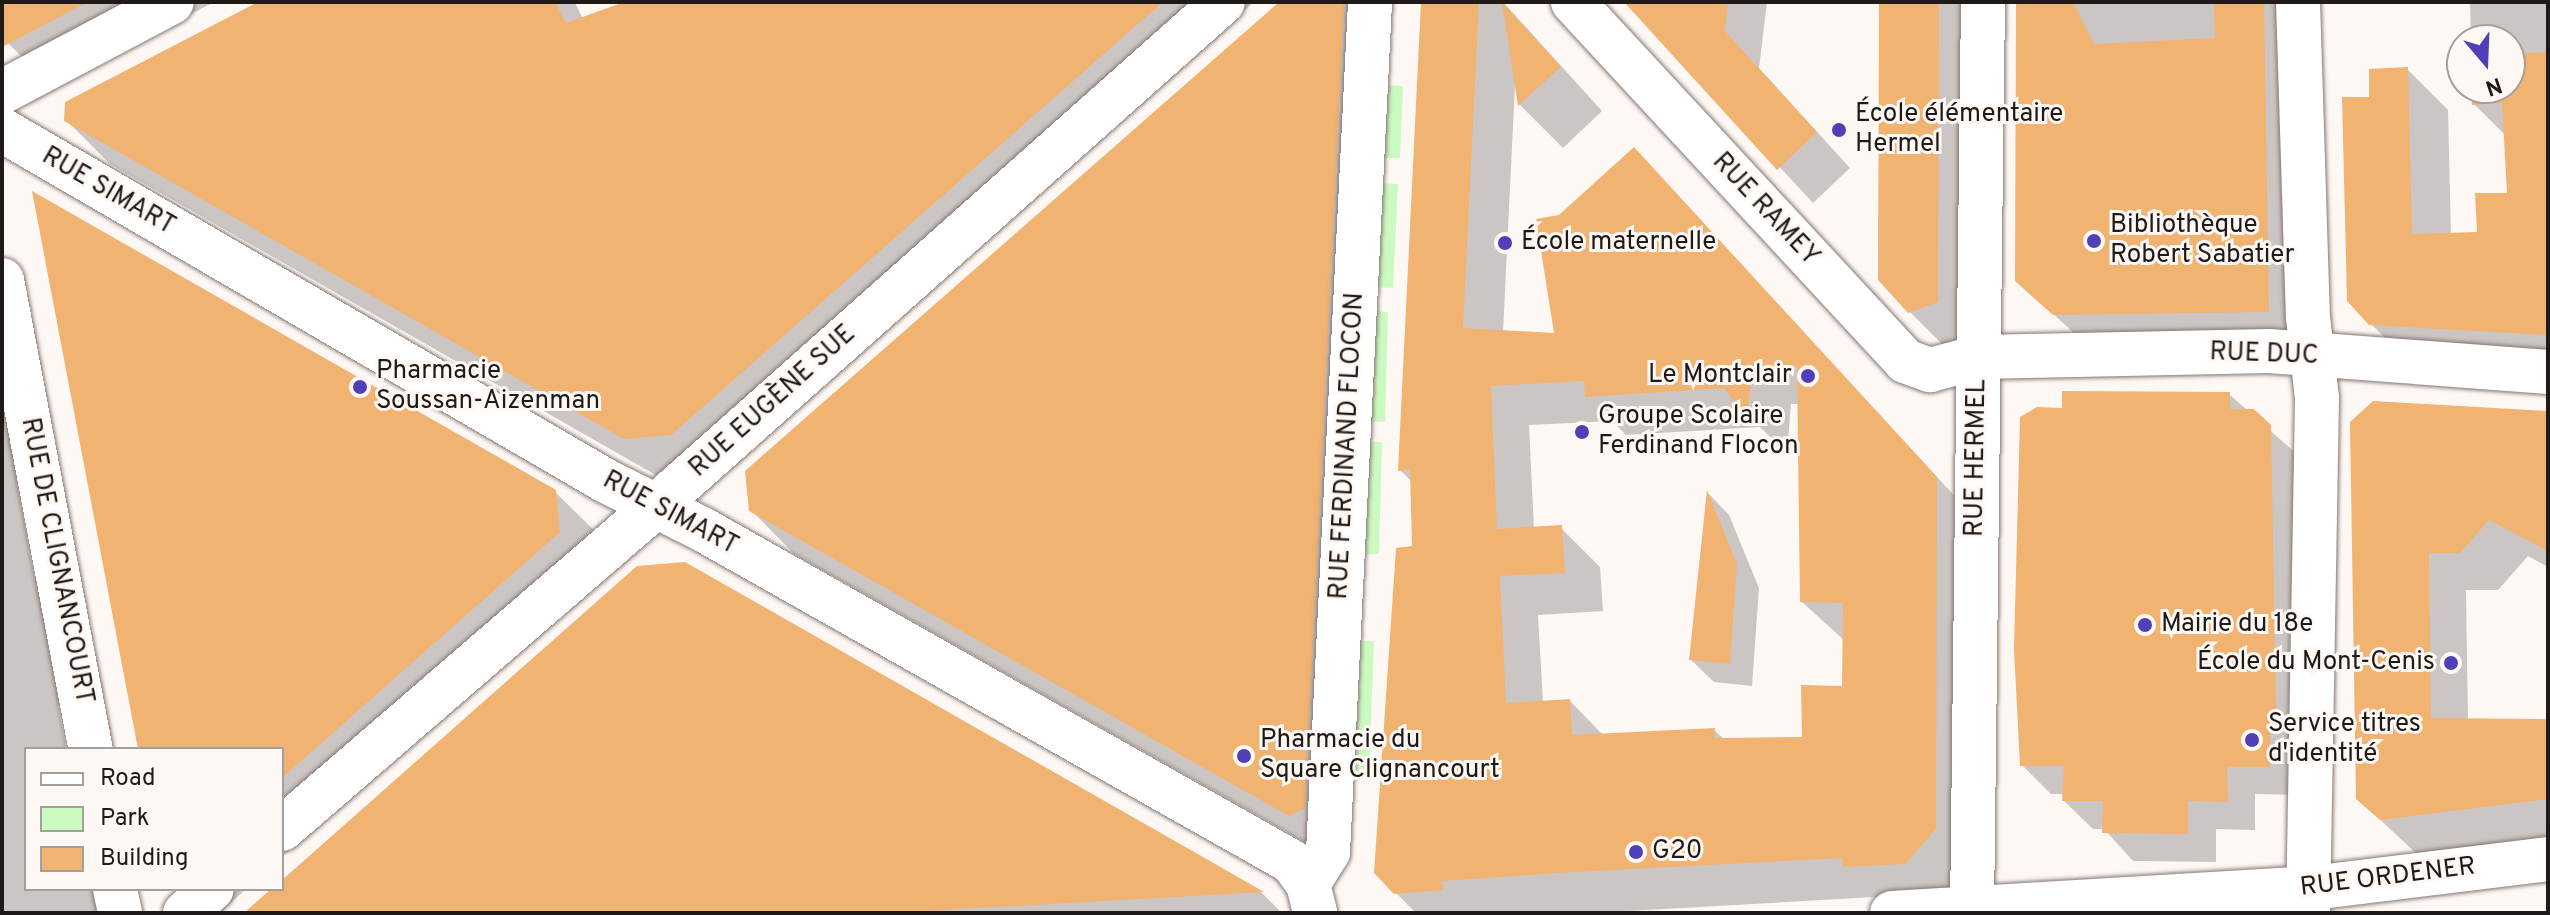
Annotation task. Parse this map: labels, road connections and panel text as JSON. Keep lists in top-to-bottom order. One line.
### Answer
{"streets":{"street":["RUE SIMART","RUE RAMEY","RUE DUC","RUE EUGÈNE SUE","RUE FERDINAND FLOCON","RUE HERMEL","RUE DE CLIGNANCOURT","RUE ORDENER"]},"crossings":[["RUE SIMART","RUE EUGÈNE SUE"],["RUE SIMART","RUE FERDINAND FLOCON"],["RUE RAMEY","RUE DUC"],["RUE RAMEY","RUE HERMEL"],["RUE DUC","RUE HERMEL"],["RUE HERMEL","RUE ORDENER"]],"places":["École élémentaire Hermel","Bibliothèque Robert Sabatier","École maternelle","Le Montclair","Pharmacie Soussan-Aizenman","Groupe Scolaire Ferdinand Flocon","Mairie du 18e","École du Mont-Cenis","Service titres d'identité","Pharmacie du Square Clignancourt","G20"],"legend":["Road","Park","Building"],"north":"bottom"}
